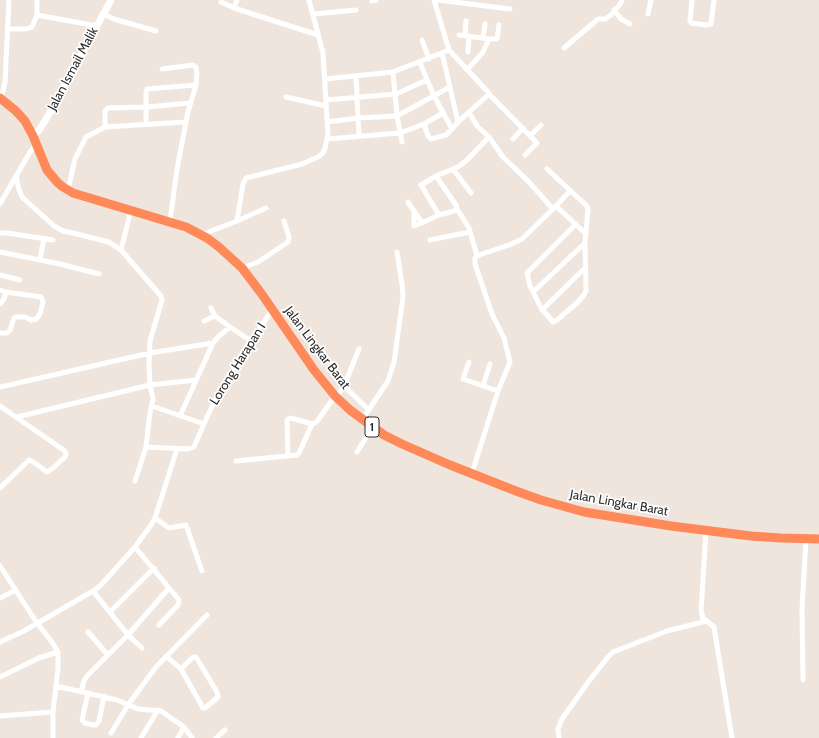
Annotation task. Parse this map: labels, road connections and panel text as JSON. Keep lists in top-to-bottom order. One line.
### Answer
{"streets":{"highway":["Jalan Lingkar Barat","1"],"main road":["Jalan Ismail Malik"],"street":["Lorong Harapan I"]},"crossings":[["Jalan Ismail Malik","Jalan Lingkar Barat"],["Jalan Lingkar Barat","Lorong Harapan I"]]}
